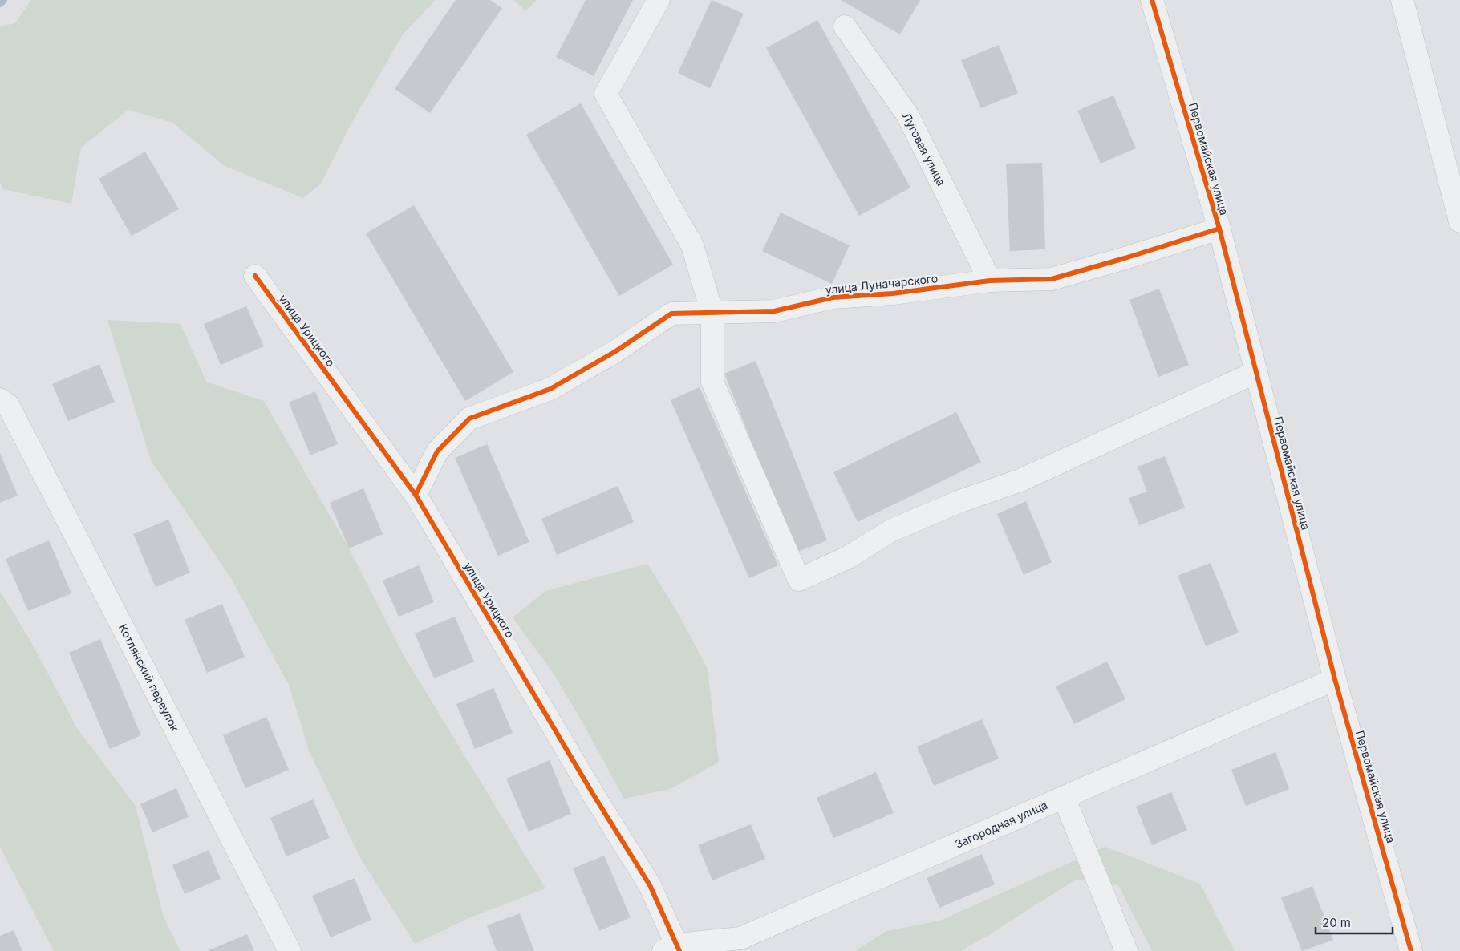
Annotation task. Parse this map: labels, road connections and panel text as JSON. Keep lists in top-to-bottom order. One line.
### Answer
{"streets":{"street":["Луговая улица","Первомайская улица","улица Луначарского","улица Урицкого","Котлянский переулок","Загородная улица"]},"crossings":[["Луговая улица","улица Луначарского"],["Первомайская улица","улица Луначарского"],["Первомайская улица","Загородная улица"],["улица Луначарского","улица Урицкого"],["улица Урицкого","Загородная улица"]],"scale_bar":"20 m"}
